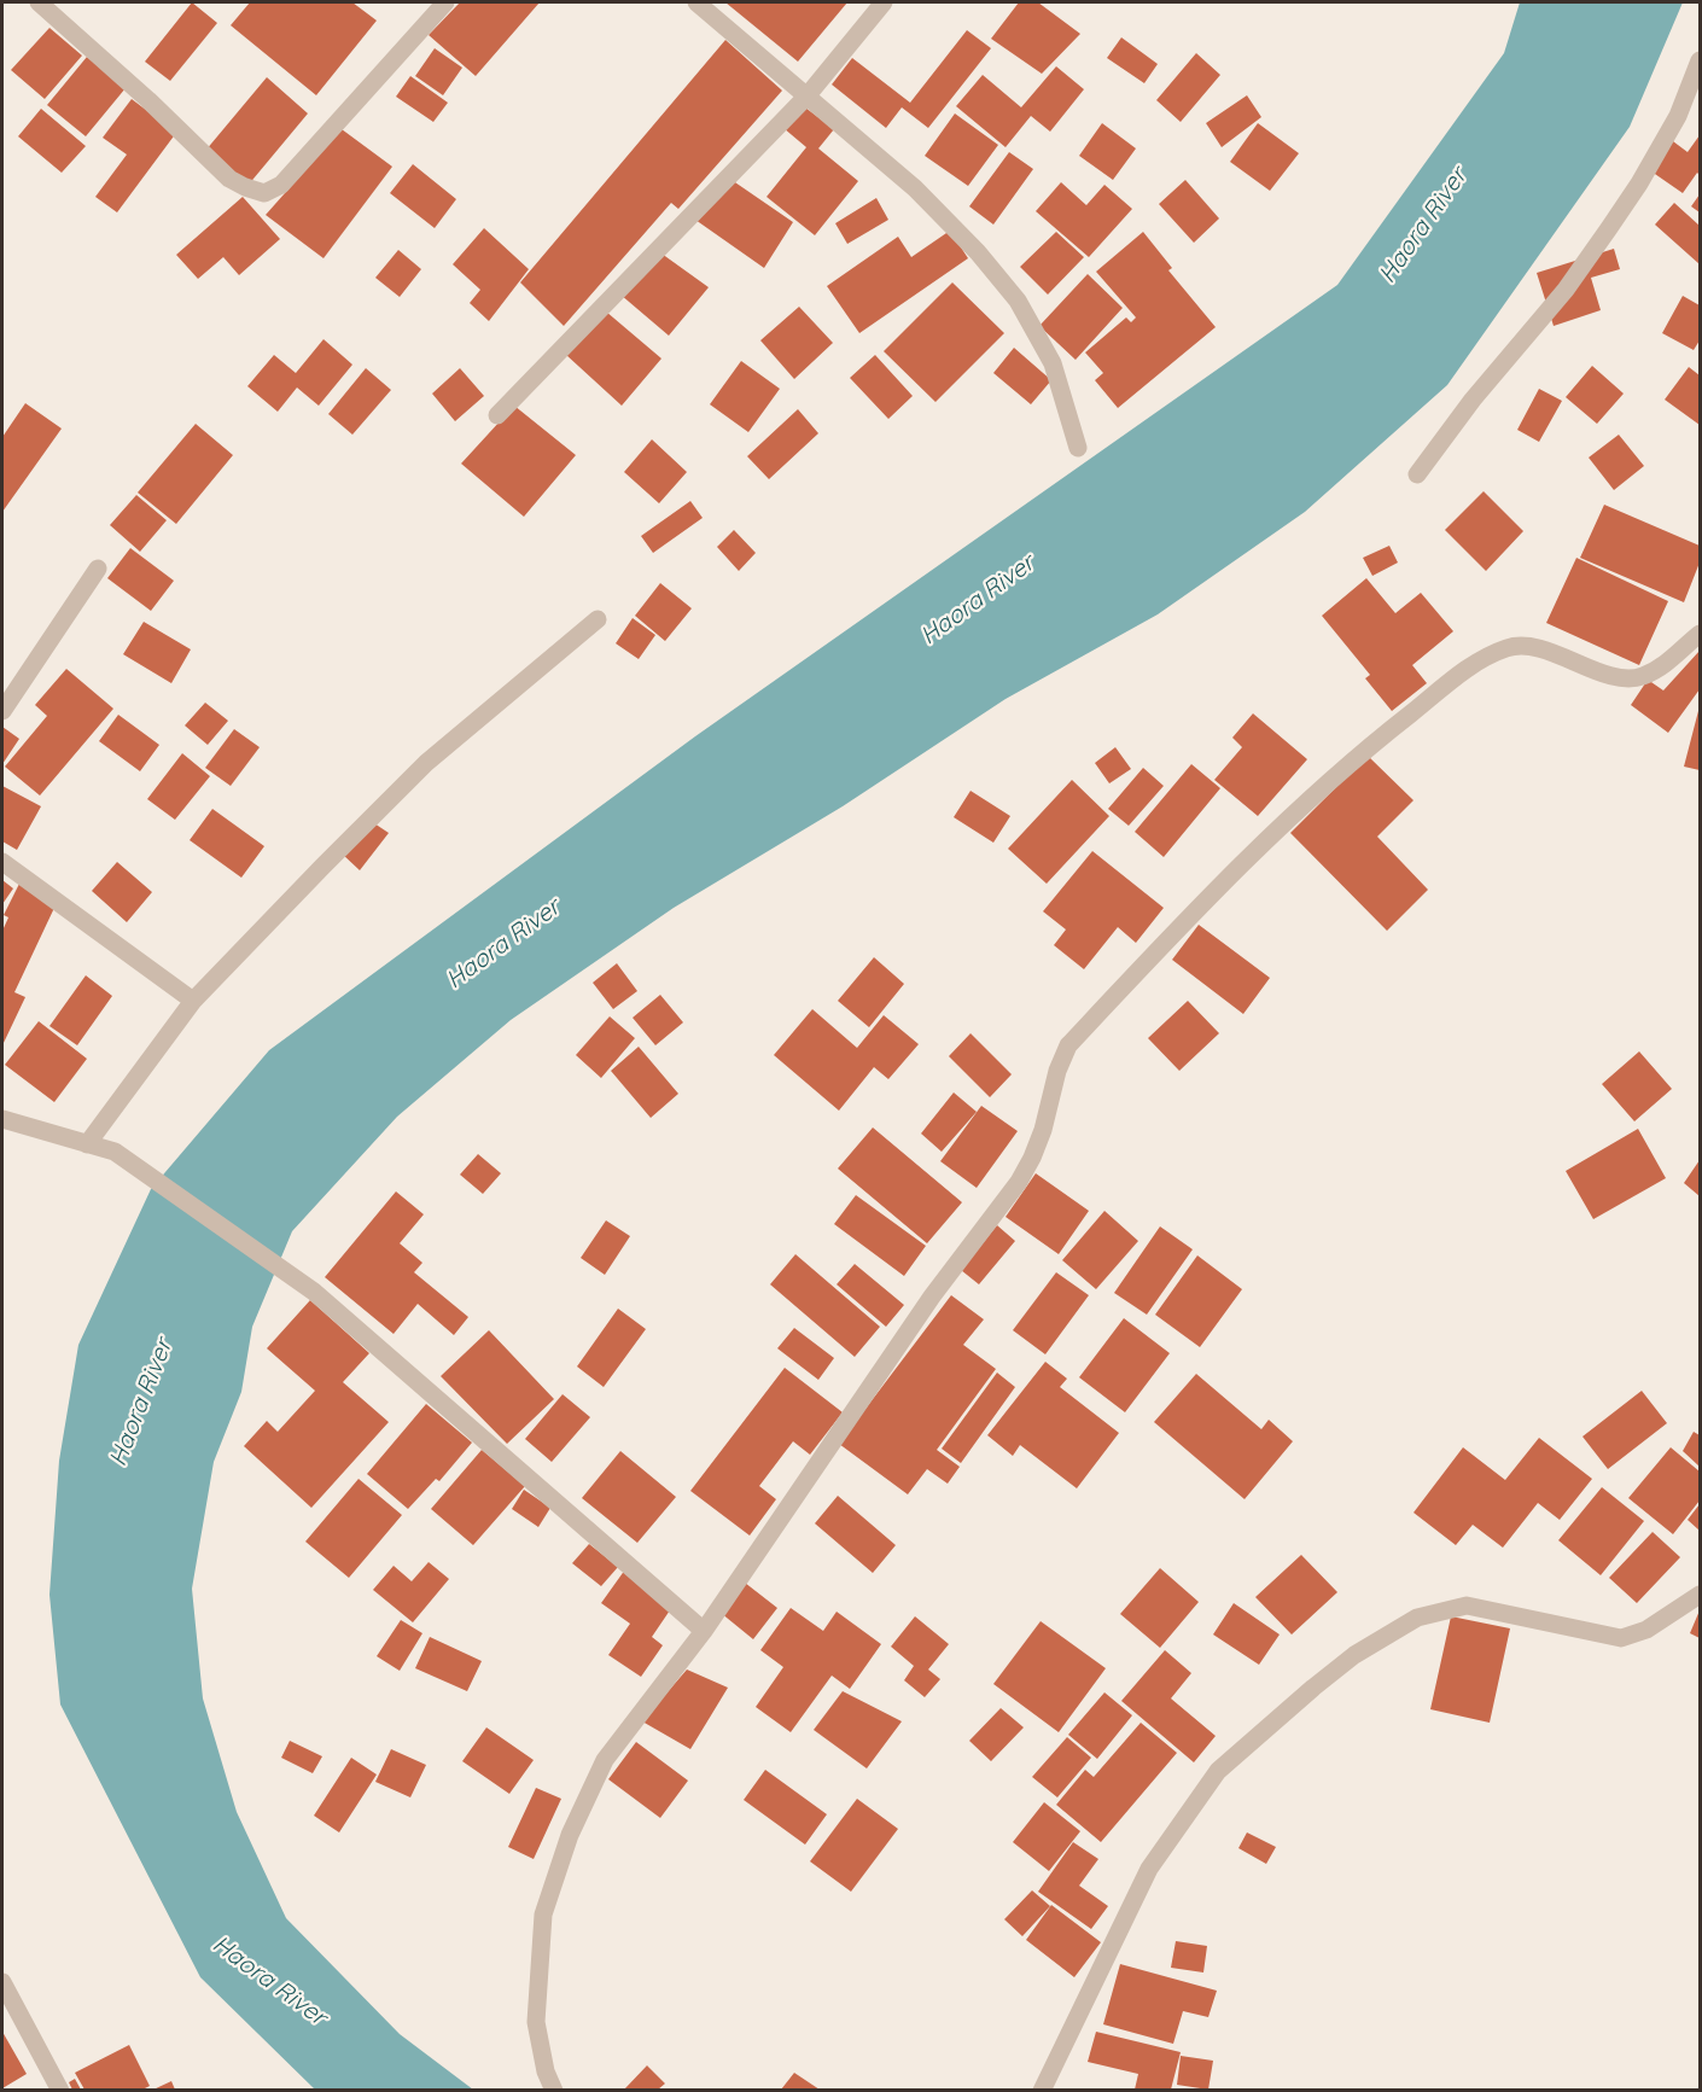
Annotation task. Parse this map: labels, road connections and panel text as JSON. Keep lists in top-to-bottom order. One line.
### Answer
{"water":["Haora River"]}
